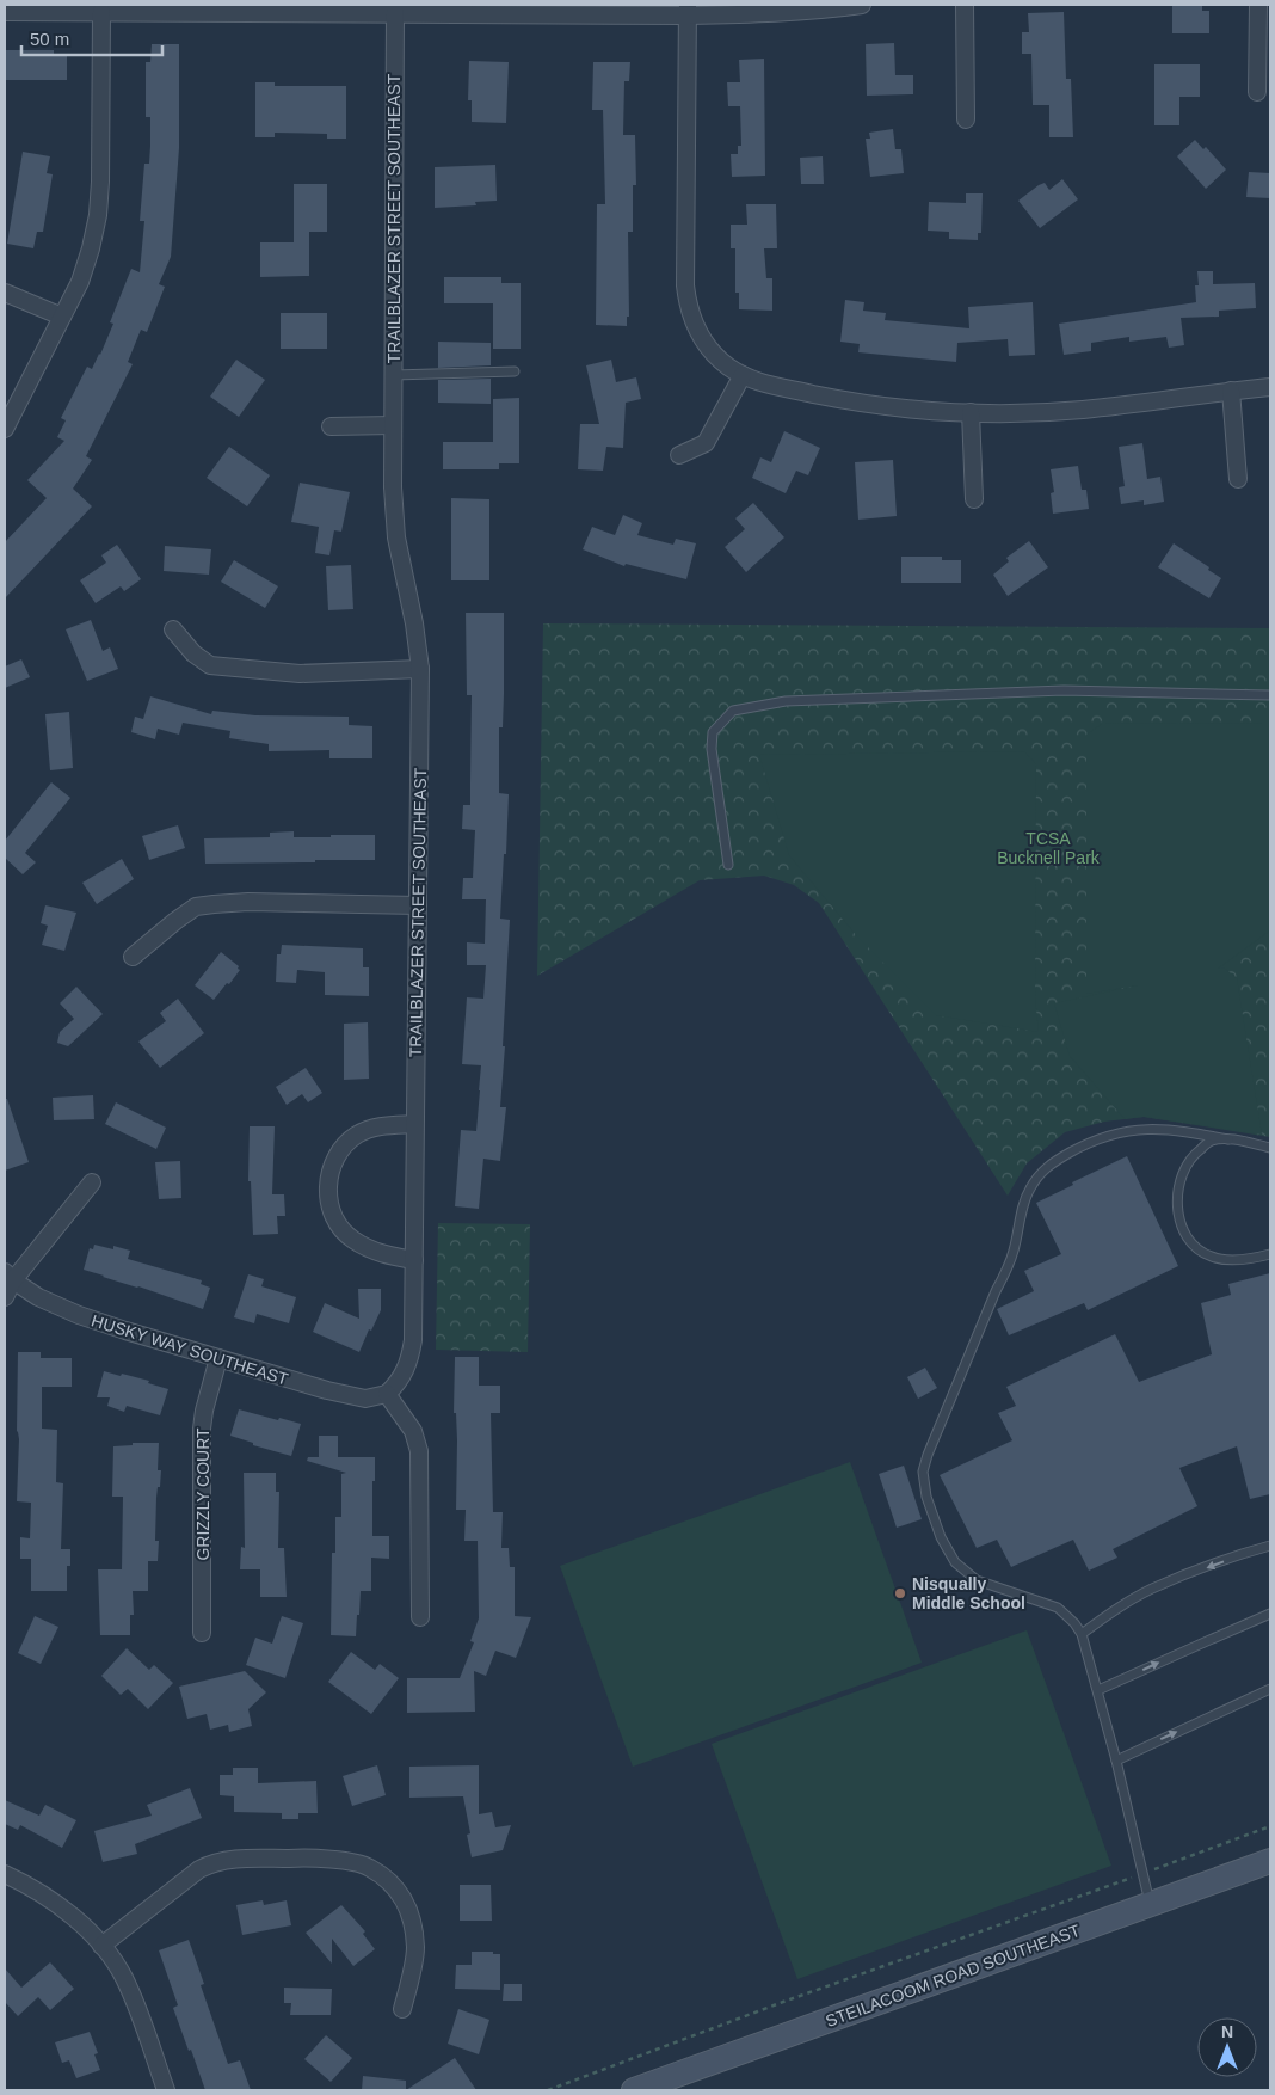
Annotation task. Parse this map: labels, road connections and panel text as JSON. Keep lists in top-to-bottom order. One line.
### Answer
{"streets":{"street":["TRAILBLAZER STREET SOUTHEAST","HUSKY WAY SOUTHEAST","GRIZZLY COURT","STEILACOOM ROAD SOUTHEAST"]},"crossings":[["TRAILBLAZER STREET SOUTHEAST","HUSKY WAY SOUTHEAST"],["HUSKY WAY SOUTHEAST","GRIZZLY COURT"]],"parks":["TCSA Bucknell Park"],"places":["Nisqually Middle School"],"scale_bar":"50 m","north":"top"}
